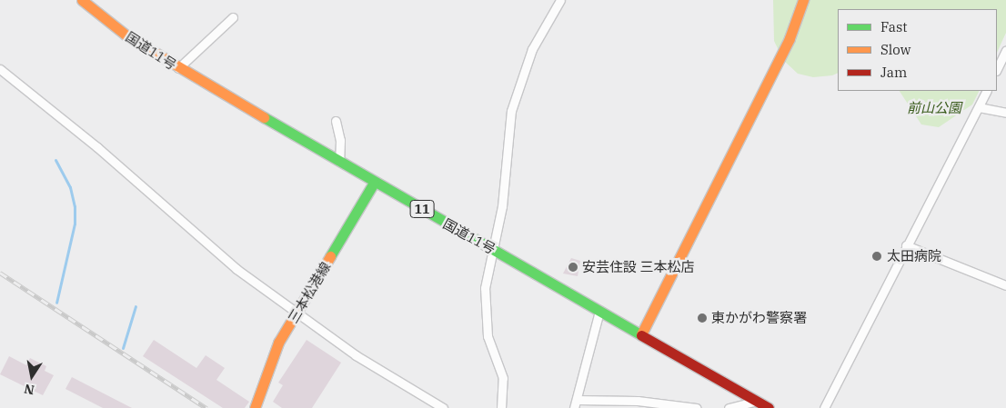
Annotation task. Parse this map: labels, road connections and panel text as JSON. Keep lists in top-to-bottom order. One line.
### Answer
{"streets":{"main road":["国道11号","11","三本松港線"]},"crossings":[["国道11号","三本松港線"]],"parks":["前山公園"],"places":["太田病院","安芸住設 三本松店","東かがわ警察署"],"legend":["Fast","Slow","Jam"],"north":"bottom"}
